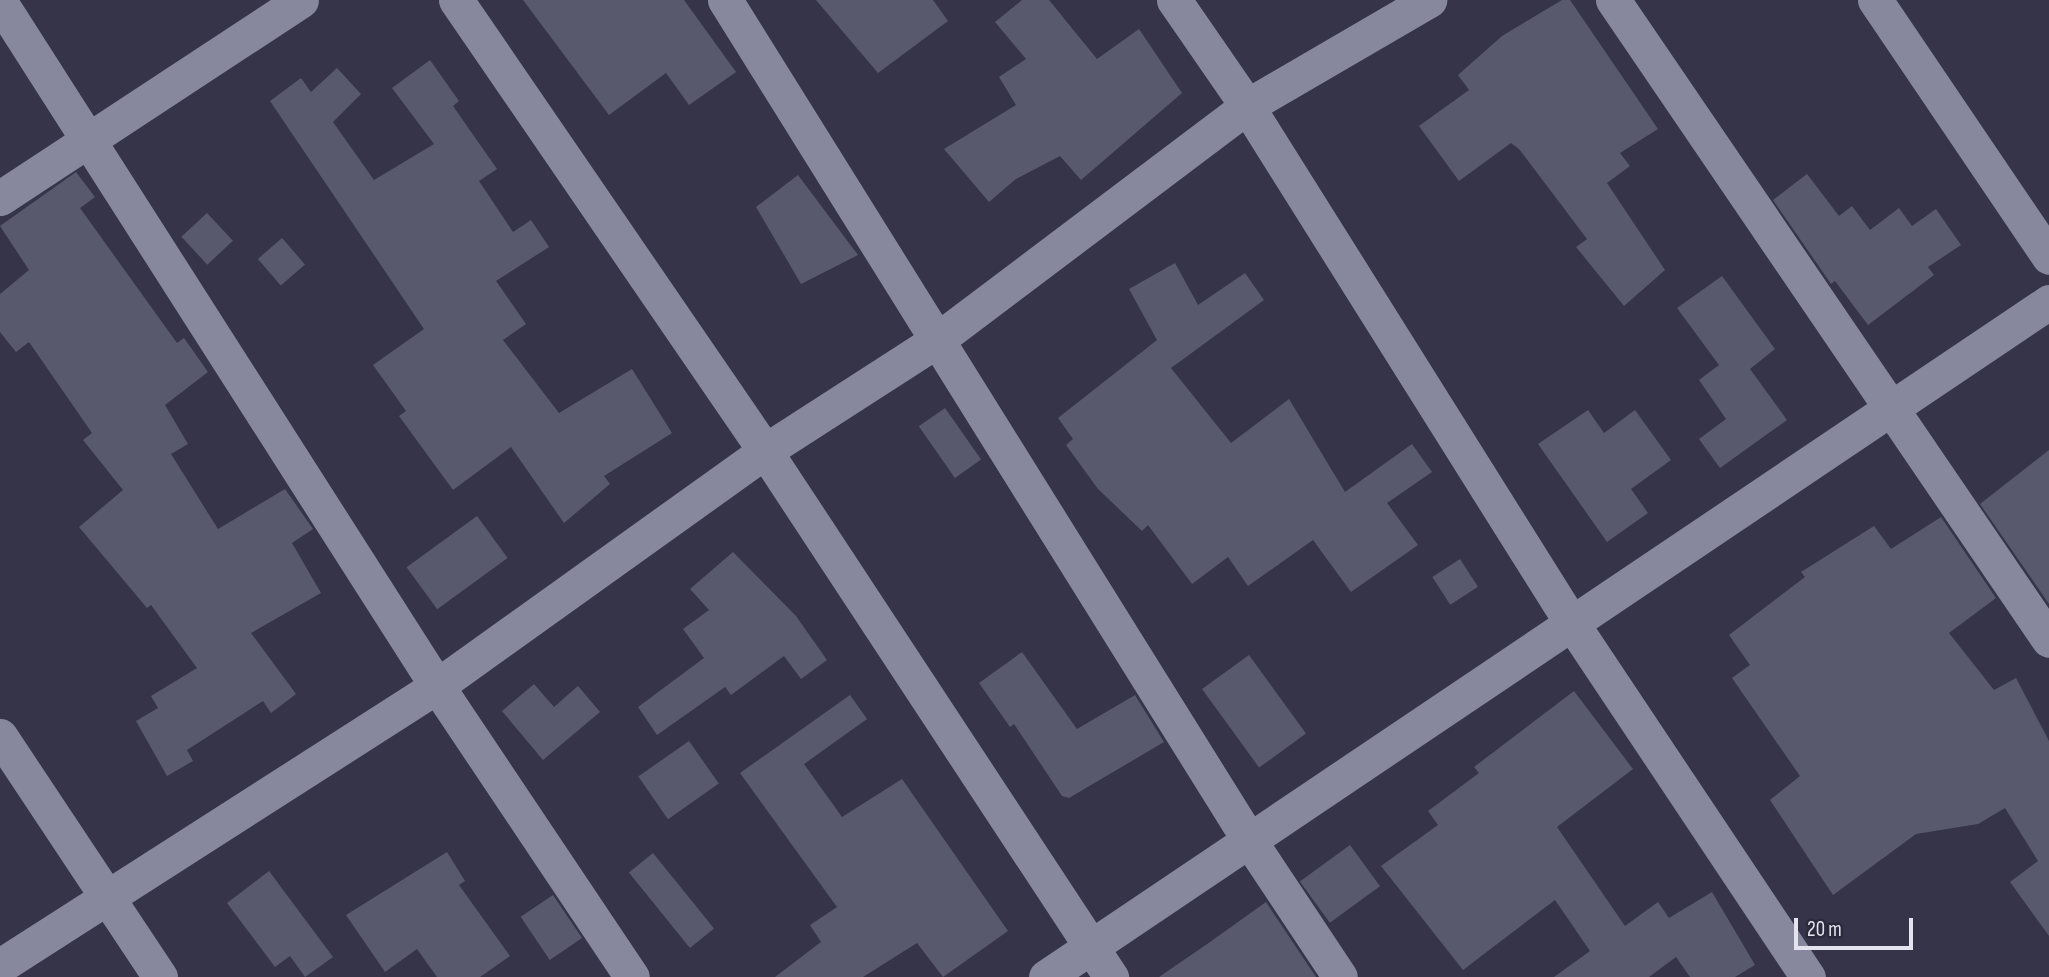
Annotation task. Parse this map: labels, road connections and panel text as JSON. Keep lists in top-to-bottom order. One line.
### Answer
{"scale_bar":"20 m"}
